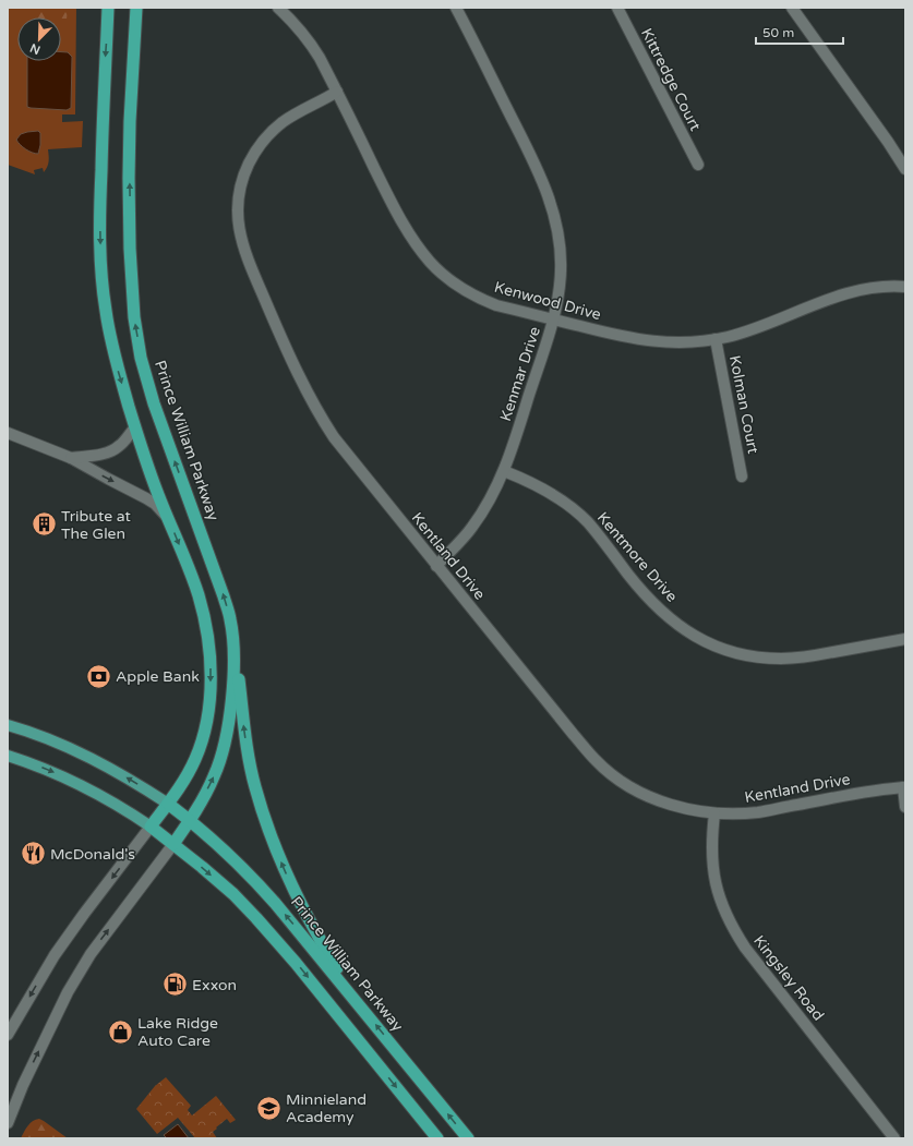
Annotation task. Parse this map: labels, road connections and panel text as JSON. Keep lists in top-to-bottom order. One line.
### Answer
{"streets":{"highway":["Prince William Parkway"],"street":["Kittredge Court","Kenwood Drive","Kenmar Drive","Kolman Court","Kentland Drive","Kentmore Drive","Kingsley Road"]},"crossings":[["Kenwood Drive","Kenmar Drive"],["Kenwood Drive","Kolman Court"],["Kenwood Drive","Kentland Drive"],["Kenmar Drive","Kentland Drive"],["Kenmar Drive","Kentmore Drive"],["Kentland Drive","Kingsley Road"]],"places":{"building":["Tribute at The Glen"],"bank":["Apple Bank"],"restaurant":["McDonald's"],"fuel station":["Exxon"],"shop":["Lake Ridge Auto Care"],"school or university":["Minnieland Academy"]},"scale_bar":"50 m","north":"bottom left"}
